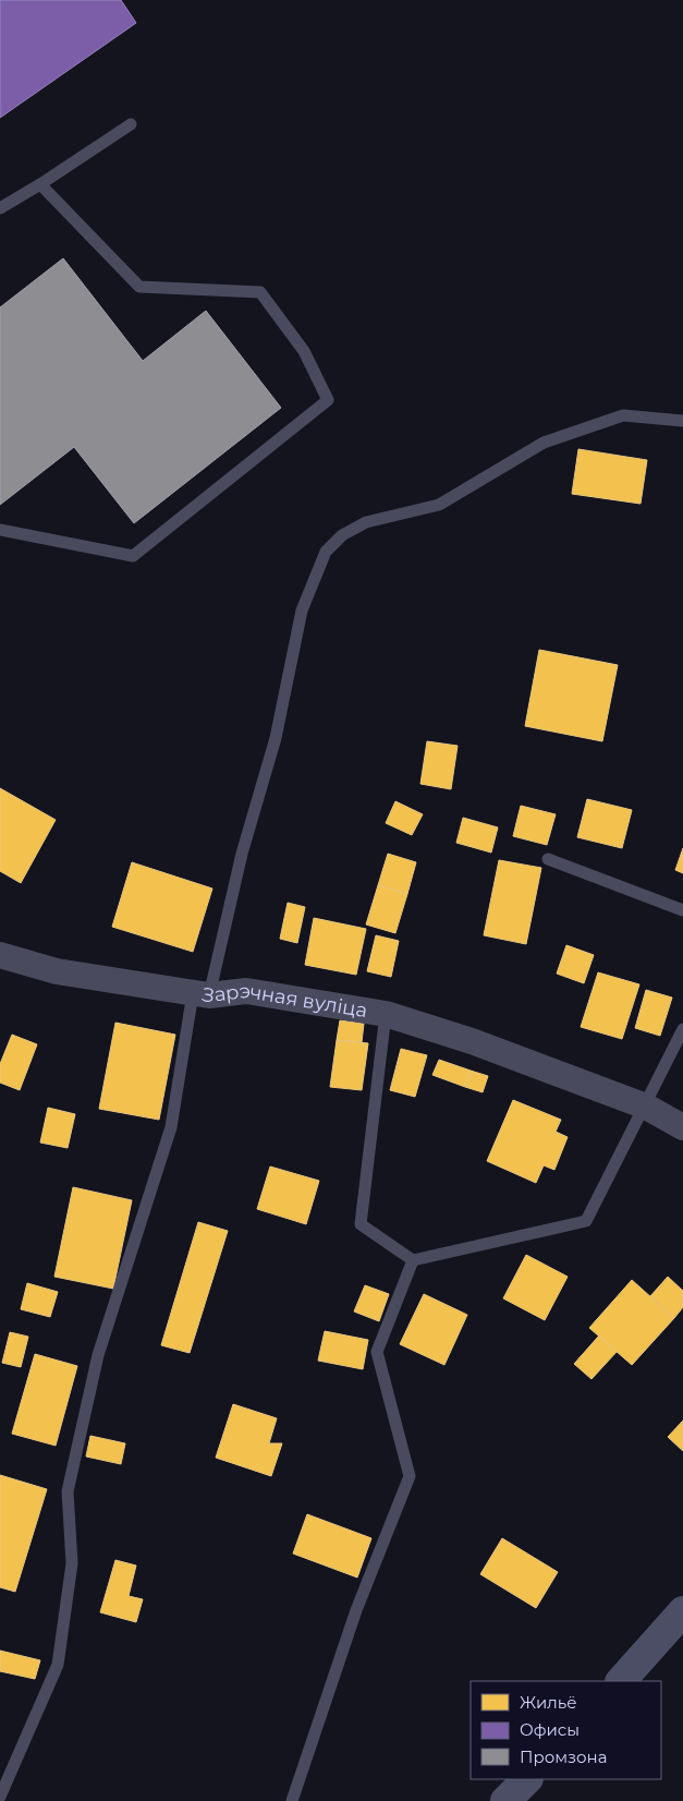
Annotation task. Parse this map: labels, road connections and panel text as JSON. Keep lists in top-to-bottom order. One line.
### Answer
{"streets":{"street":["Зарэчная вуліца"]},"legend":["Жильё","Офисы","Промзона"]}
